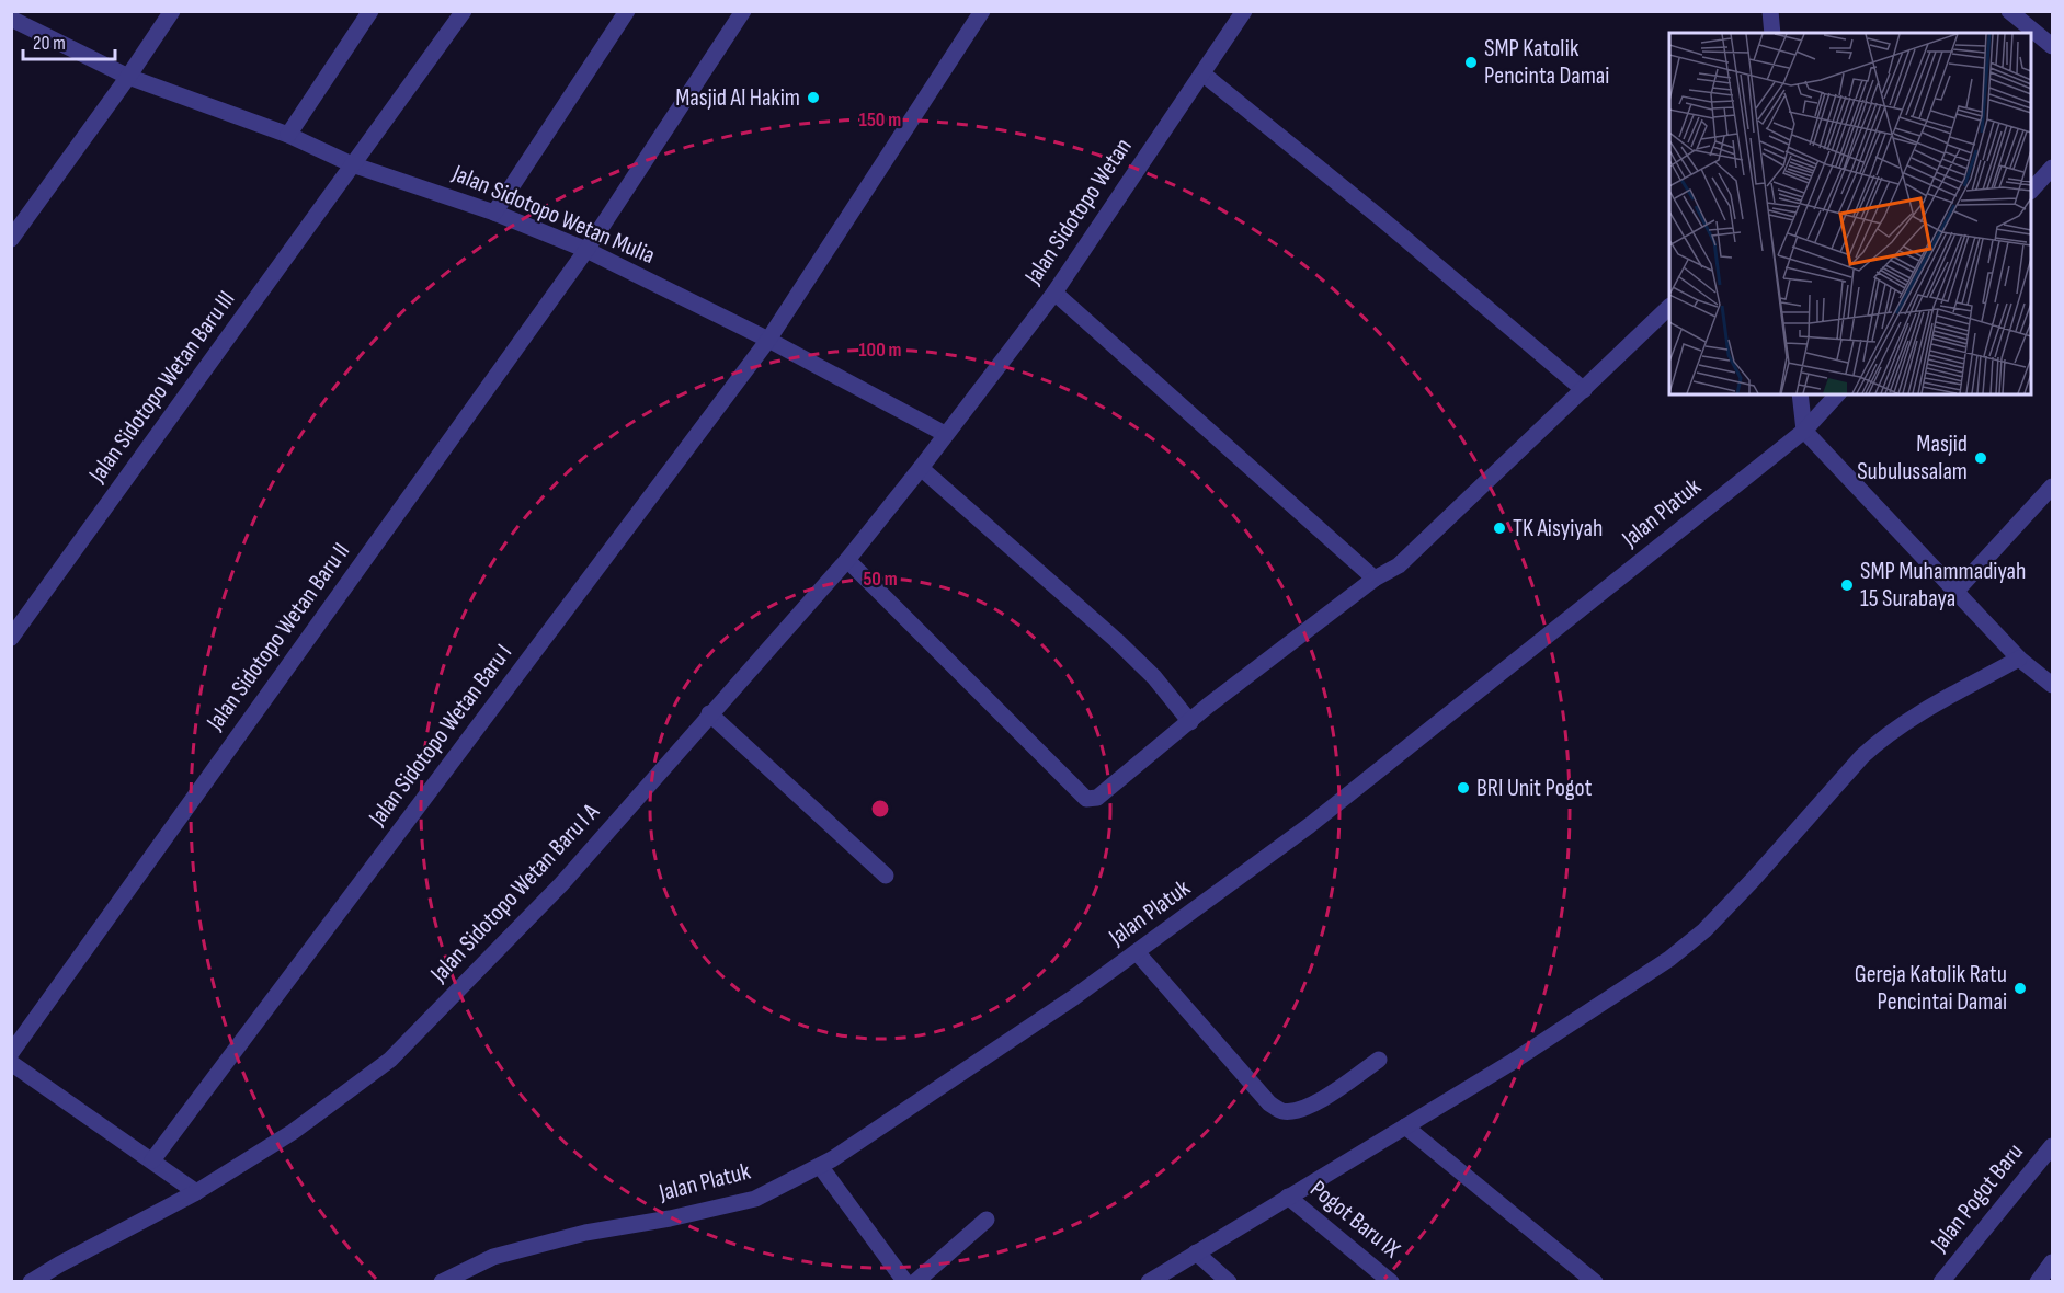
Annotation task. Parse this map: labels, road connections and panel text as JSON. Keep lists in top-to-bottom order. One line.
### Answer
{"streets":{"street":["Jalan Sidotopo Wetan","Jalan Sidotopo Wetan Mulia","Jalan Sidotopo Wetan Baru III","Jalan Platuk","Jalan Sidotopo Wetan Baru II","Jalan Sidotopo Wetan Baru I","Jalan Sidotopo Wetan Baru I A","Jalan Pogot Baru","Pogot Baru IX"]},"crossings":[["Jalan Sidotopo Wetan","Jalan Sidotopo Wetan Mulia"],["Jalan Sidotopo Wetan","Jalan Sidotopo Wetan Baru I A"],["Jalan Sidotopo Wetan Mulia","Jalan Sidotopo Wetan Baru III"],["Jalan Sidotopo Wetan Mulia","Jalan Sidotopo Wetan Baru II"],["Jalan Sidotopo Wetan Mulia","Jalan Sidotopo Wetan Baru I"],["Jalan Sidotopo Wetan Mulia","Jalan Sidotopo Wetan Baru I A"]],"places":["SMP Katolik Pencinta Damai","Masjid Al Hakim","Masjid Subulussalam","TK Aisyiyah","SMP Muhammadiyah 15 Surabaya","BRI Unit Pogot","Gereja Katolik Ratu Pencintai Damai"],"scale_bar":"20 m","rings":["150 m","100 m","50 m"]}
